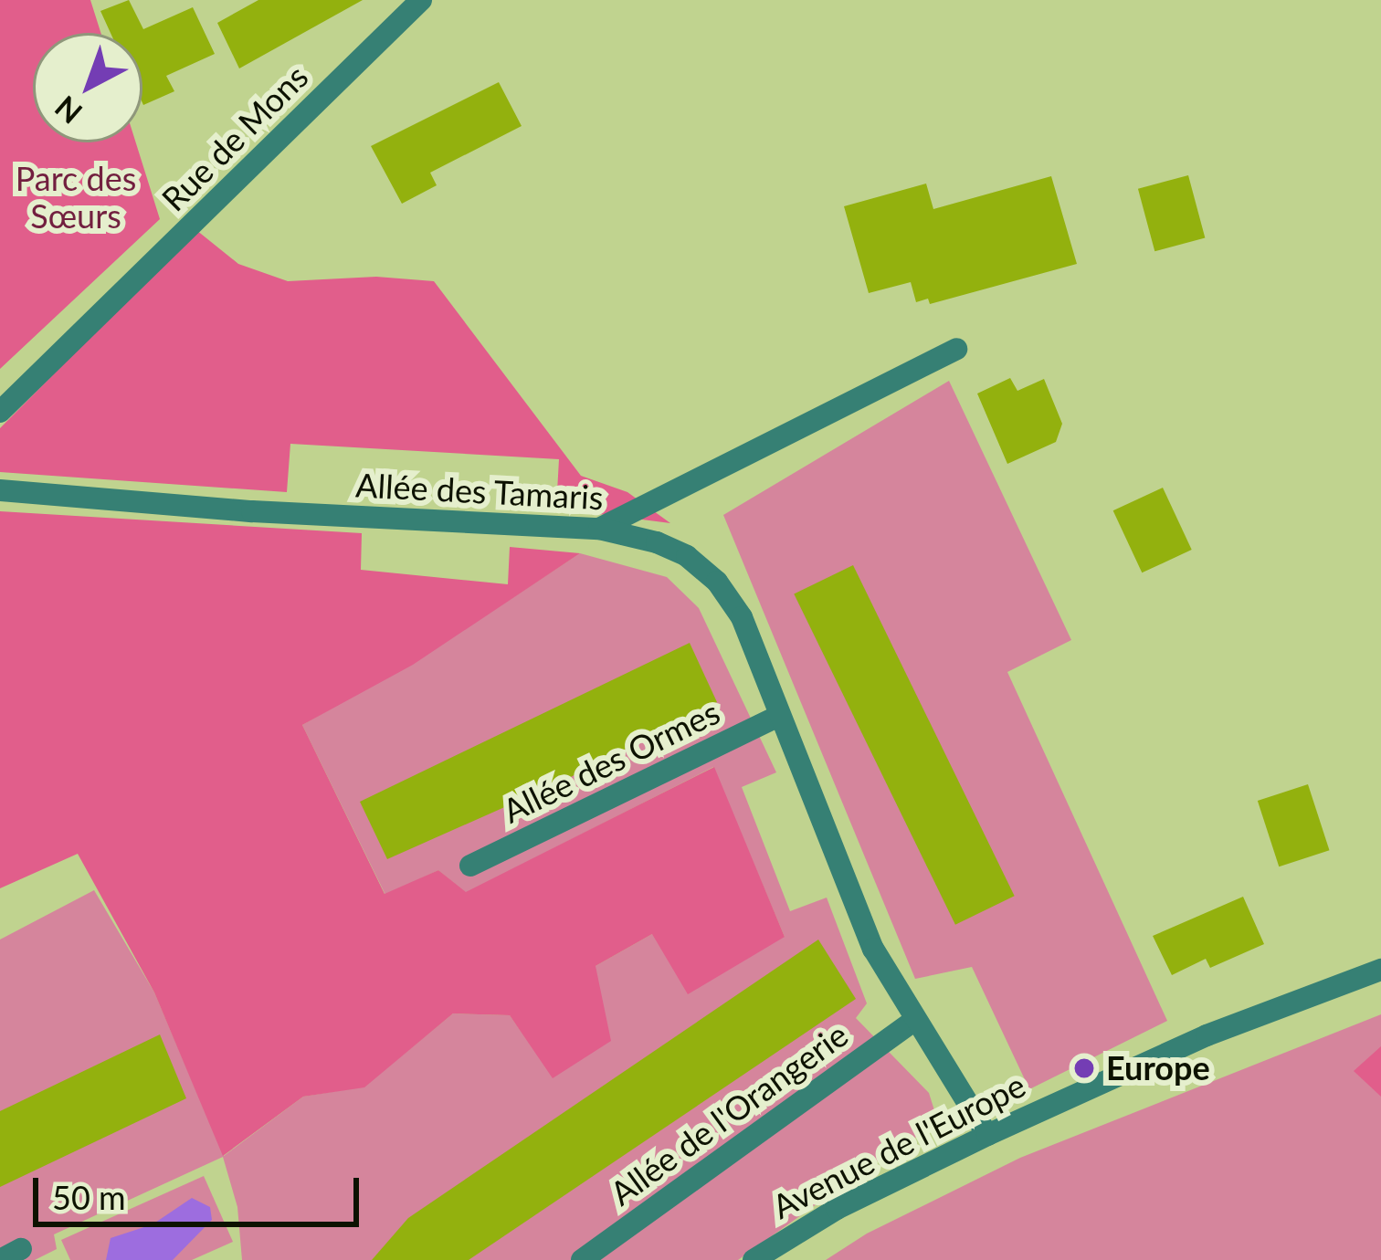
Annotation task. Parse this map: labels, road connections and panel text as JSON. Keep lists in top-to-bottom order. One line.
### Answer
{"streets":{"street":["Rue de Mons","Allée des Tamaris","Allée des Ormes","Allée de l'Orangerie","Avenue de l'Europe"]},"crossings":[["Allée des Tamaris","Allée des Ormes"],["Allée des Tamaris","Allée de l'Orangerie"],["Allée des Tamaris","Avenue de l'Europe"]],"parks":["Parc des Sœurs"],"places":["Europe"],"scale_bar":"50 m","north":"bottom left"}
